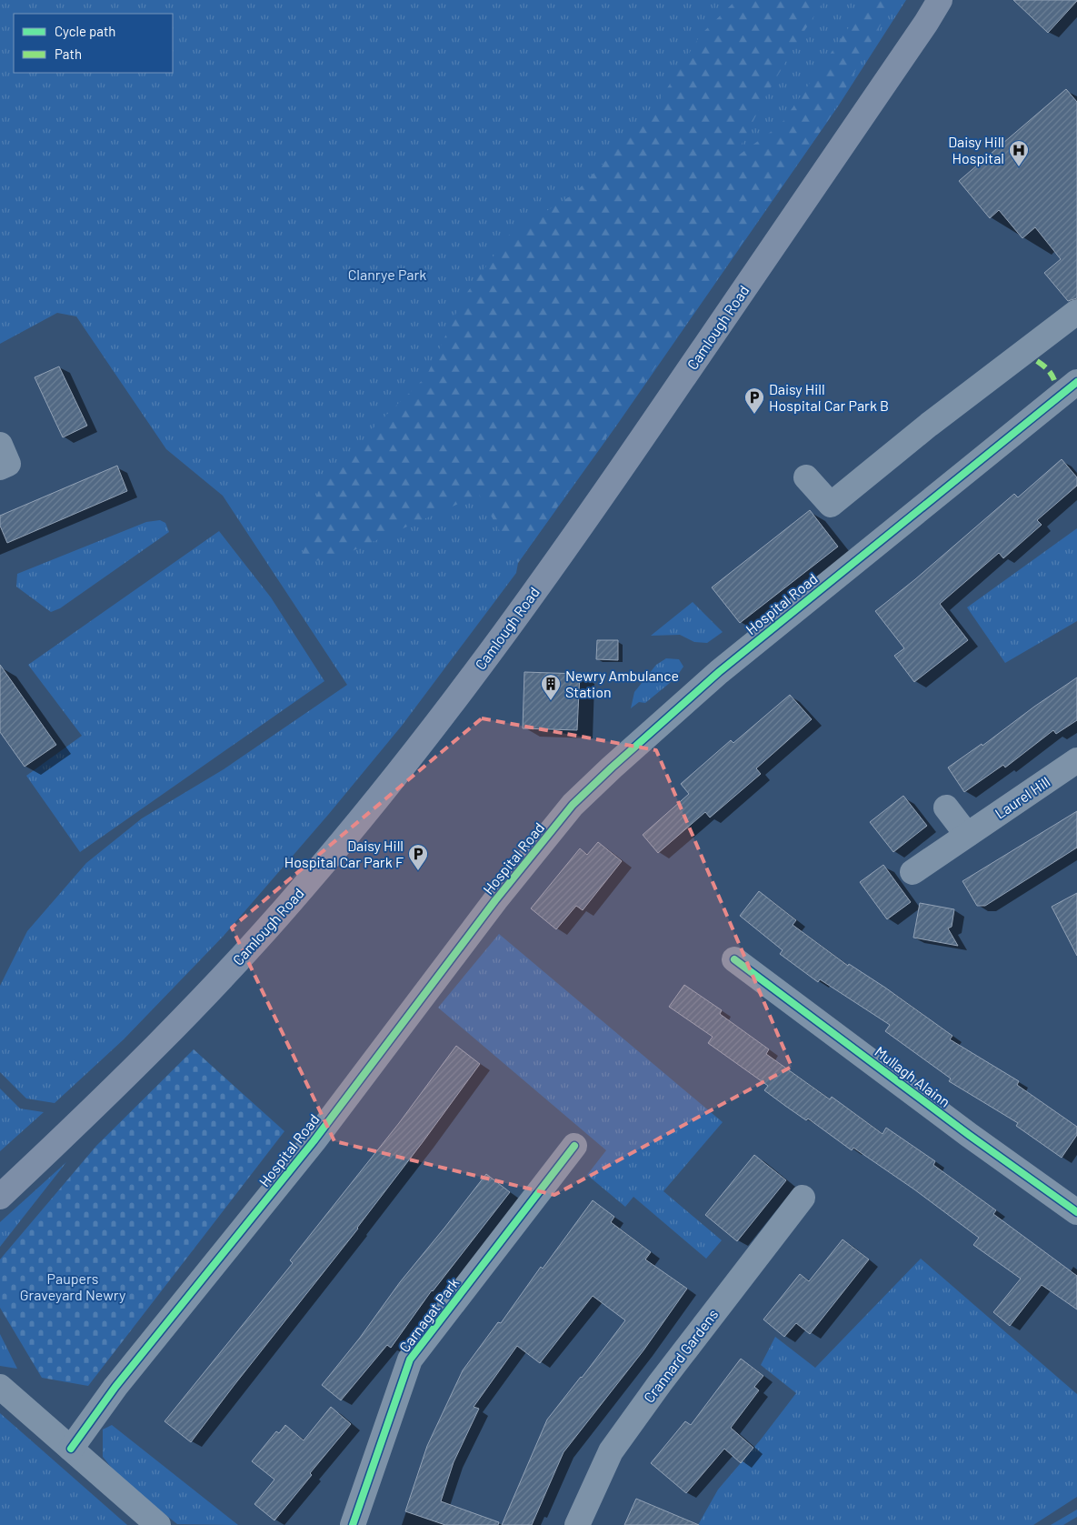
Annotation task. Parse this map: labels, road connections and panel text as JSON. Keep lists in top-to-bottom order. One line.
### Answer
{"streets":{"main road":["Camlough Road"],"street":["Hospital Road","Laurel Hill","Mullagh Alainn","Carnagat Park","Crannard Gardens"]},"parks":["Clanrye Park","Paupers Graveyard Newry"],"places":{"hospital":["Daisy Hill Hospital"],"parking":["Daisy Hill Hospital Car Park B","Daisy Hill Hospital Car Park F"],"building":["Newry Ambulance Station"]},"legend":["Cycle path","Path"]}
